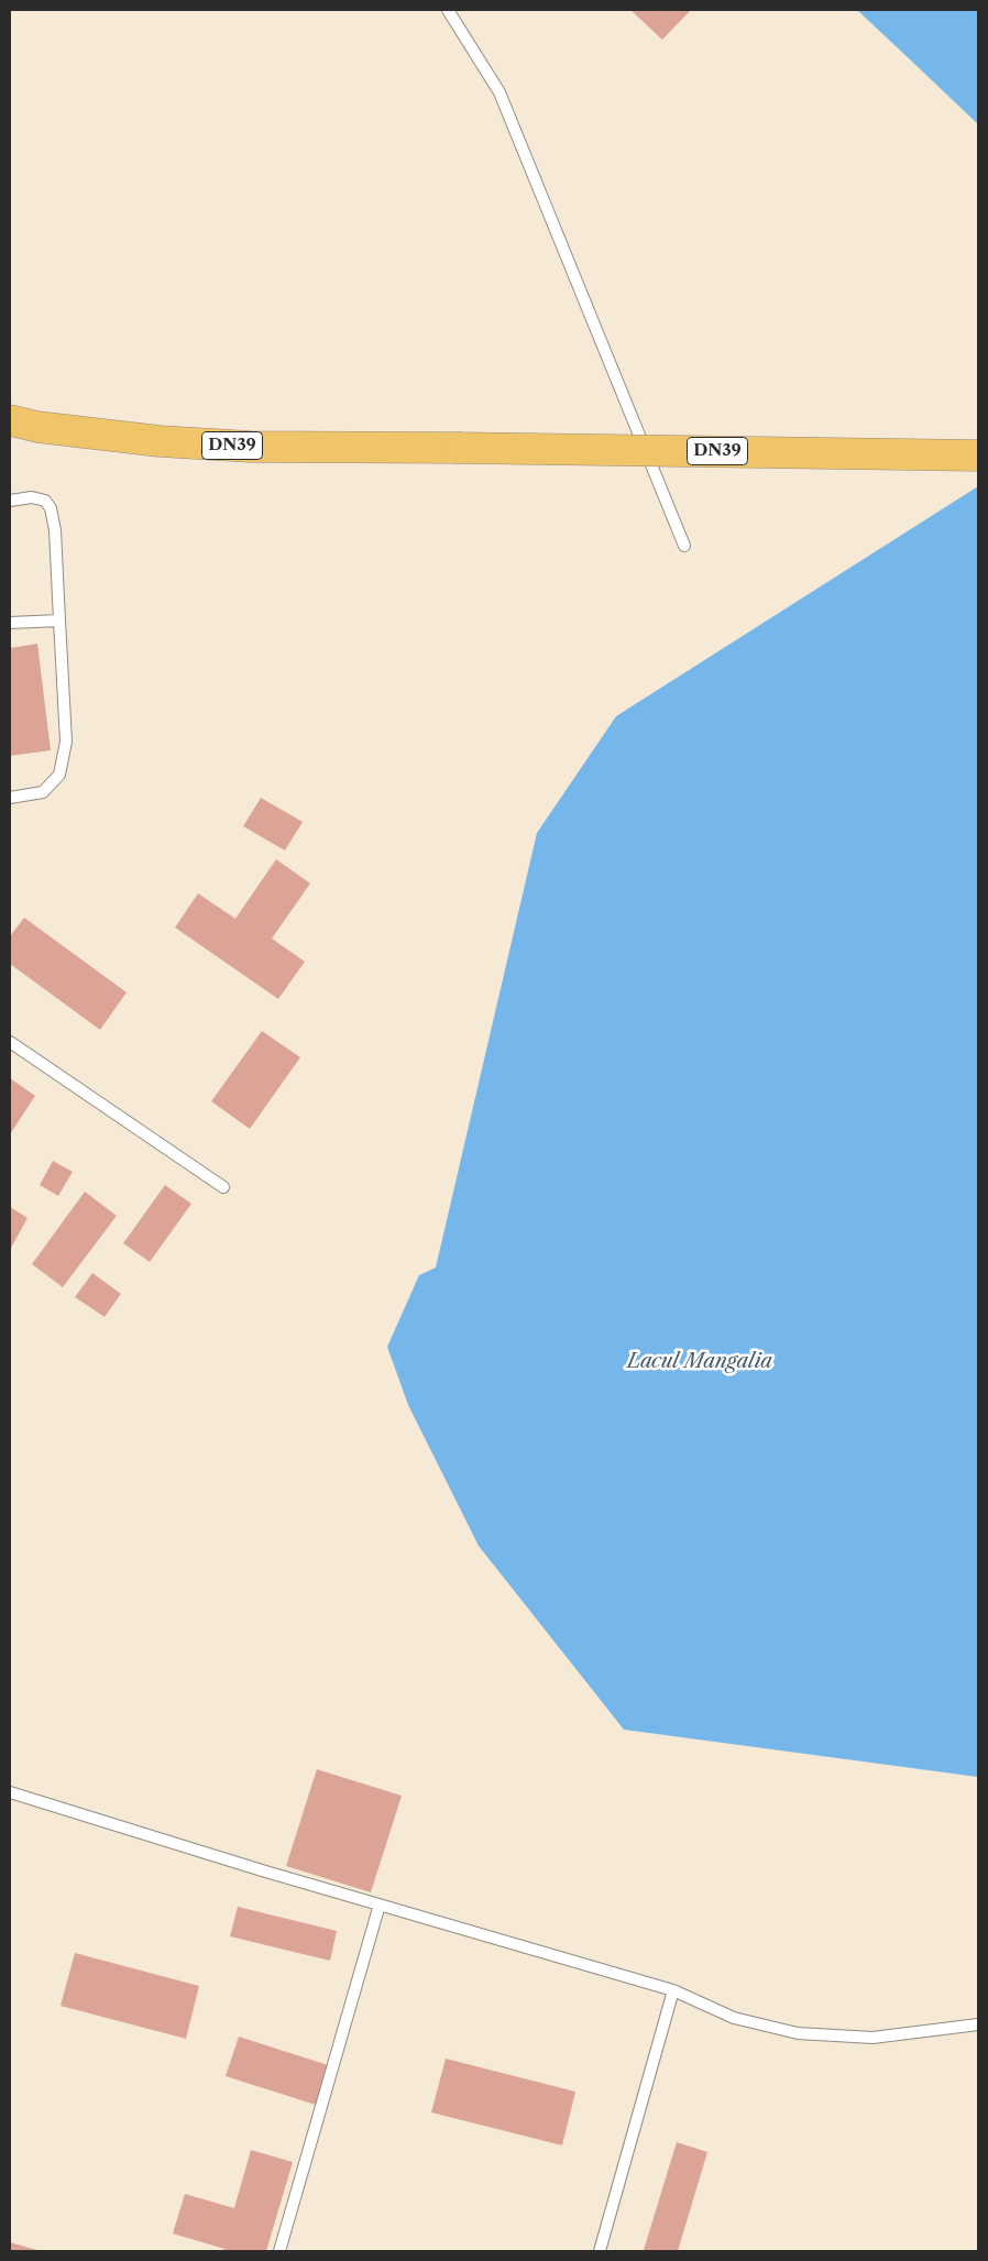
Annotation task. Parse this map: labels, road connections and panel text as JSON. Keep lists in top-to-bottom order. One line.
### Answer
{"streets":{"highway":["DN39"]},"water":["Lacul Mangalia"]}
